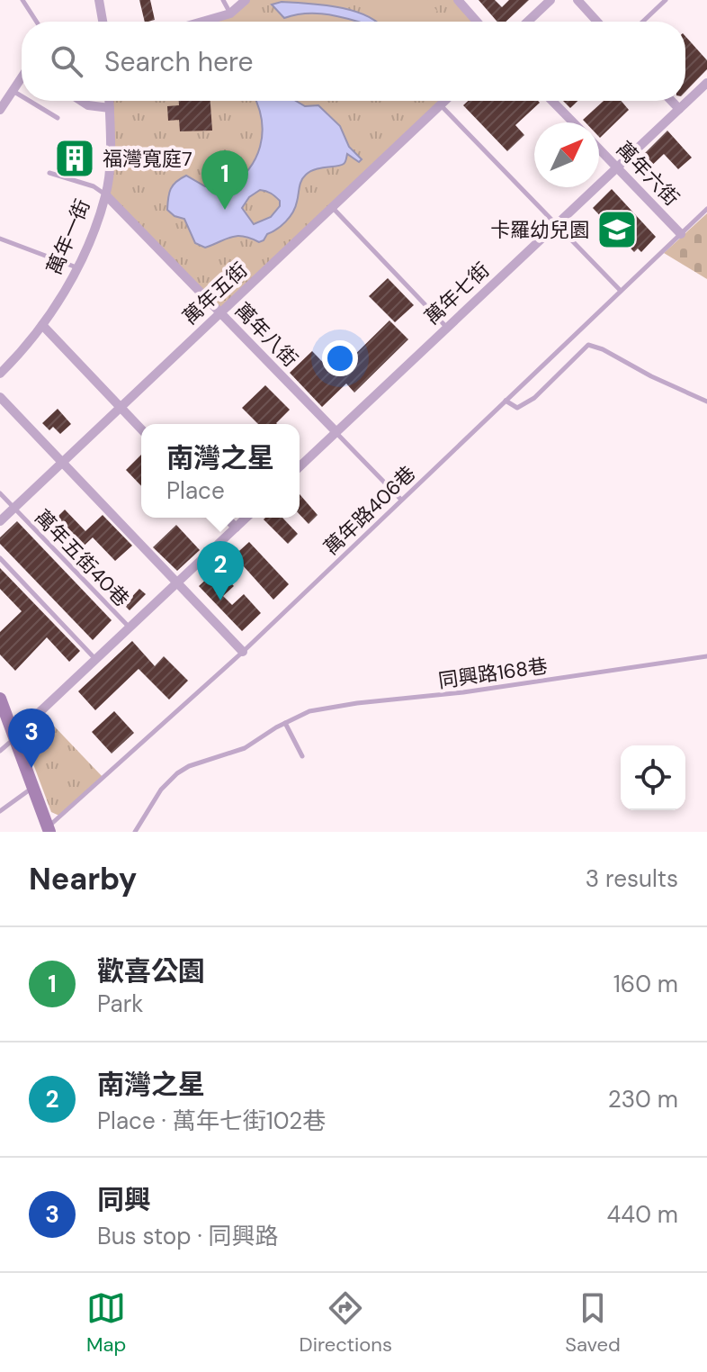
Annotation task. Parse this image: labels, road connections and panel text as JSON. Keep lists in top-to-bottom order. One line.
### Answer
{"streets":{"street":["萬年六街","萬年一街","萬年五街","萬年七街","萬年八街"],"lane":["萬年路406巷","萬年五街40巷","同興路168巷"]},"crossings":[["萬年六街","萬年七街"],["萬年六街","萬年路406巷"],["萬年一街","萬年八街"],["萬年五街","萬年八街"],["萬年五街","萬年五街40巷"],["萬年七街","萬年八街"],["萬年八街","萬年路406巷"]],"places":{"building":["福灣寬庭7"],"school or university":["卡羅幼兒園"]},"north":"top right","page":{"search":"Search here","pins":["1","2","3"],"popup":["南灣之星","Place"],"heading":["Nearby","3 results"],"list":[{"mark":"1","name":"歡喜公園","note":"Park","value":"160 m"},{"mark":"2","name":"南灣之星","note":"Place · 萬年七街102巷","value":"230 m"},{"mark":"3","name":"同興","note":"Bus stop · 同興路","value":"440 m"}],"nav":["Map","Directions","Saved"]}}
